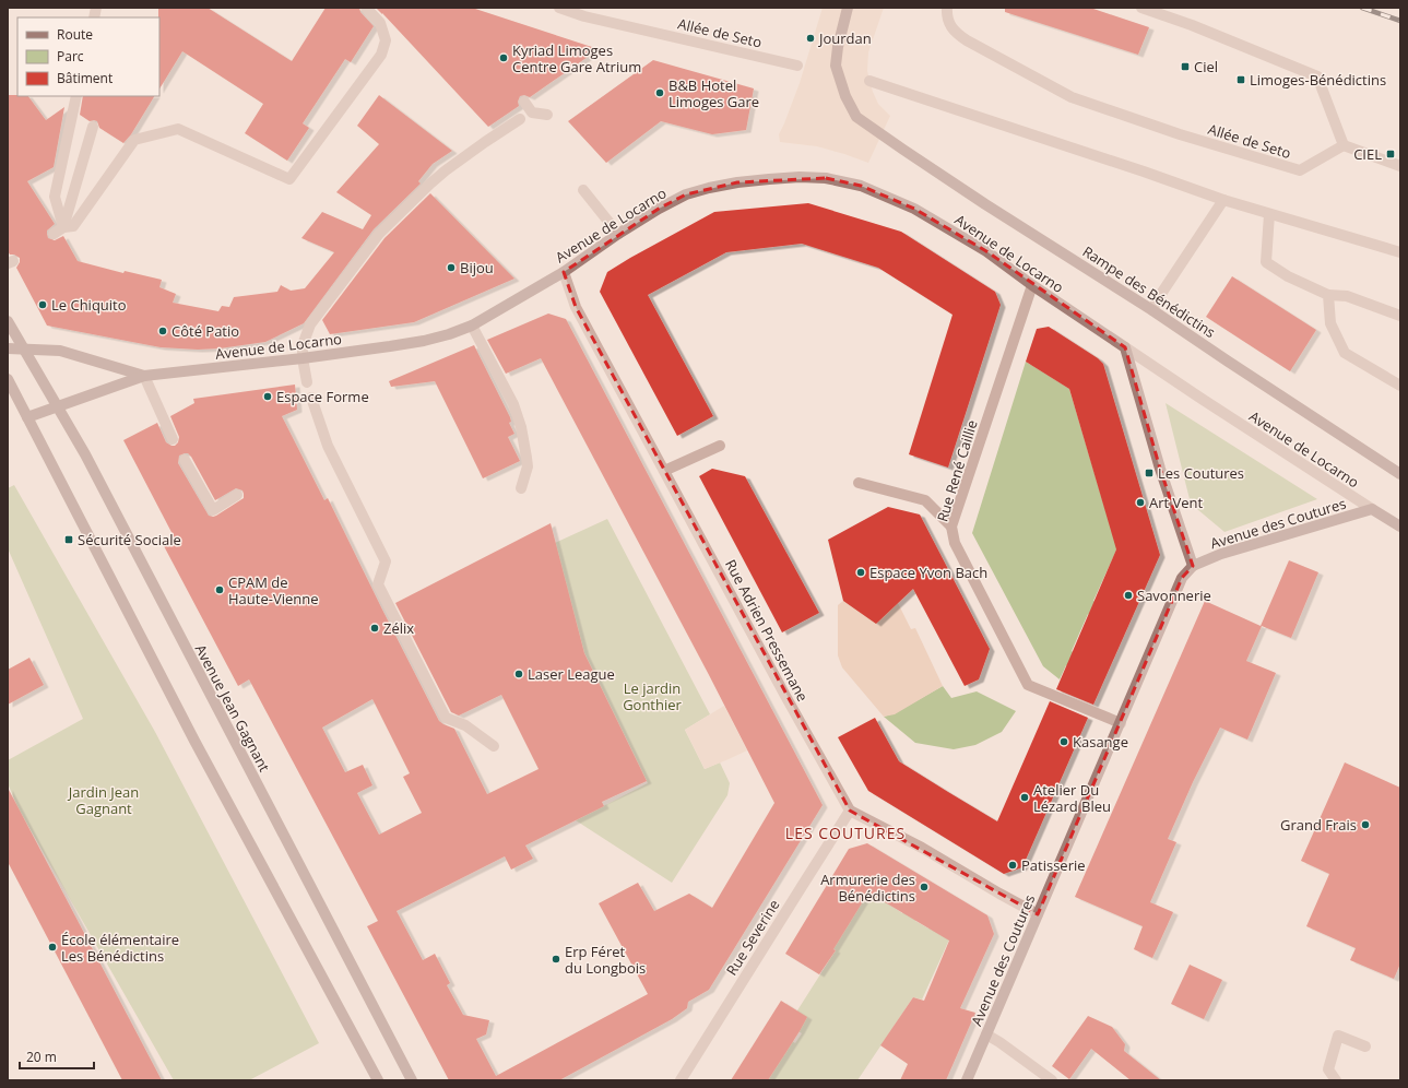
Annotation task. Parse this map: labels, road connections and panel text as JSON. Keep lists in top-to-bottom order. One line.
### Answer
{"streets":{"street":["Allée de Seto","Avenue de Locarno","Rampe des Bénédictins","Rue René Caillie","Avenue des Coutures","Rue Adrien Pressemane","Avenue Jean Gagnant","Rue Severine"]},"crossings":[["Avenue de Locarno","Rue René Caillie"],["Avenue de Locarno","Avenue des Coutures"],["Avenue de Locarno","Rue Adrien Pressemane"],["Avenue de Locarno","Avenue Jean Gagnant"],["Rue René Caillie","Avenue des Coutures"],["Rue Adrien Pressemane","Rue Severine"]],"districts":["LES COUTURES"],"parks":["Le jardin Gonthier","Jardin Jean Gagnant"],"places":{"other":["Jourdan","Kyriad Limoges Centre Gare Atrium","B&B Hotel Limoges Gare","Bijou","Le Chiquito","Côté Patio","Espace Forme","Art Vent","Espace Yvon Bach","CPAM de Haute-Vienne","Savonnerie","Zélix","Laser League","Kasange","Atelier Du Lézard Bleu","Grand Frais","Patisserie","Armurerie des Bénédictins","École élémentaire Les Bénédictins","Erp Féret du Longbois"],"transit":["Ciel","Limoges-Bénédictins","CIEL","Les Coutures","Sécurité Sociale"]},"legend":["Route","Parc","Bâtiment"],"scale_bar":"20 m"}
